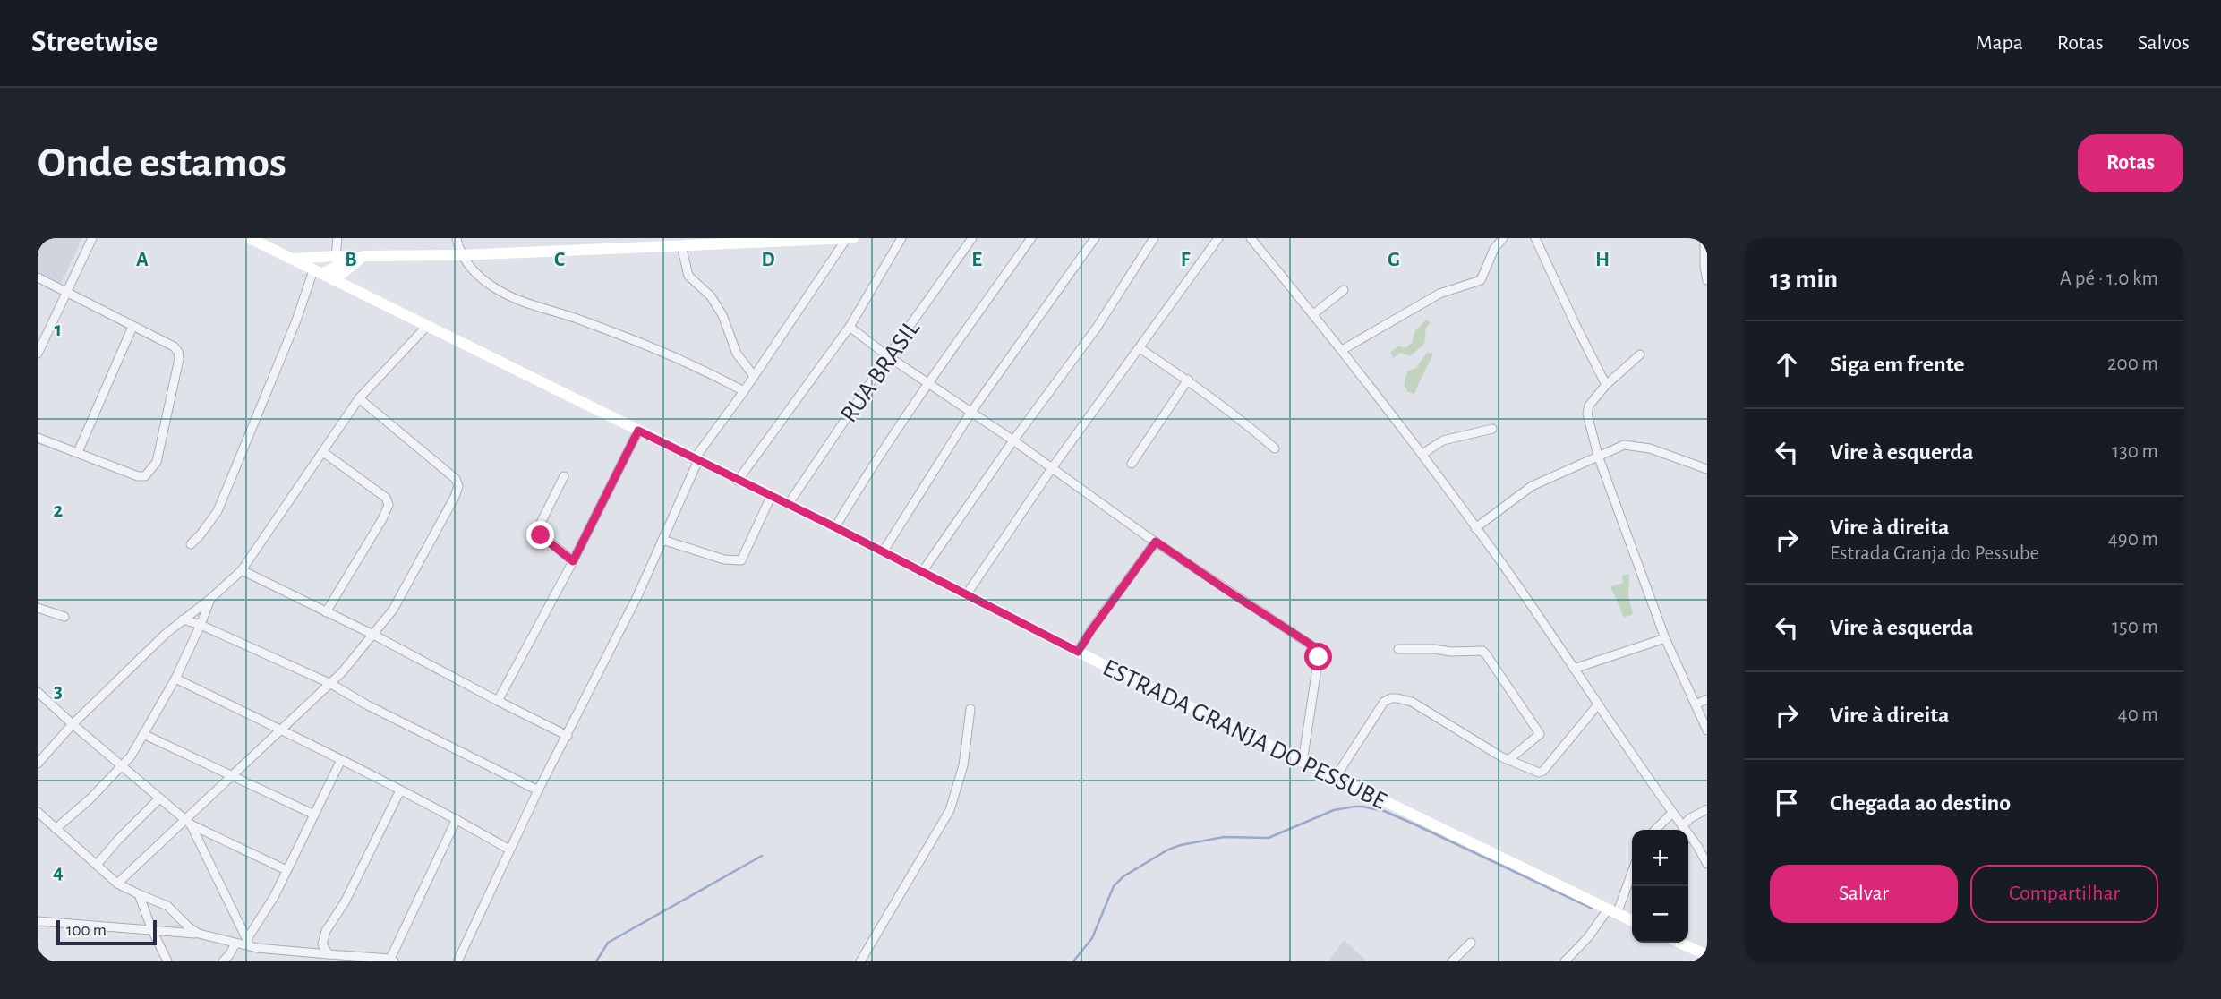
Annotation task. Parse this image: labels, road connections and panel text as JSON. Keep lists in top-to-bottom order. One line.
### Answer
{"streets":{"main road":["ESTRADA GRANJA DO PESSUBE"],"street":["RUA BRASIL"]},"crossings":[["RUA BRASIL","ESTRADA GRANJA DO PESSUBE"]],"scale_bar":"100 m","page":{"header":"Streetwise","nav":["Mapa","Rotas","Salvos"],"buttons":["Rotas",["Salvar","Compartilhar"]],"title":"Onde estamos","heading":["13 min","A pé · 1.0 km"],"list":[["Siga em frente","200 m"],["Vire à esquerda","130 m"],["Vire à direita","Estrada Granja do Pessube","490 m"],["Vire à esquerda","150 m"],["Vire à direita","40 m"],"Chegada ao destino"],"map_buttons":["+","−"],"scale":"100 m"},"grid":{"columns":["A","B","C","D","E","F","G","H"],"rows":["1","2","3","4"]}}
